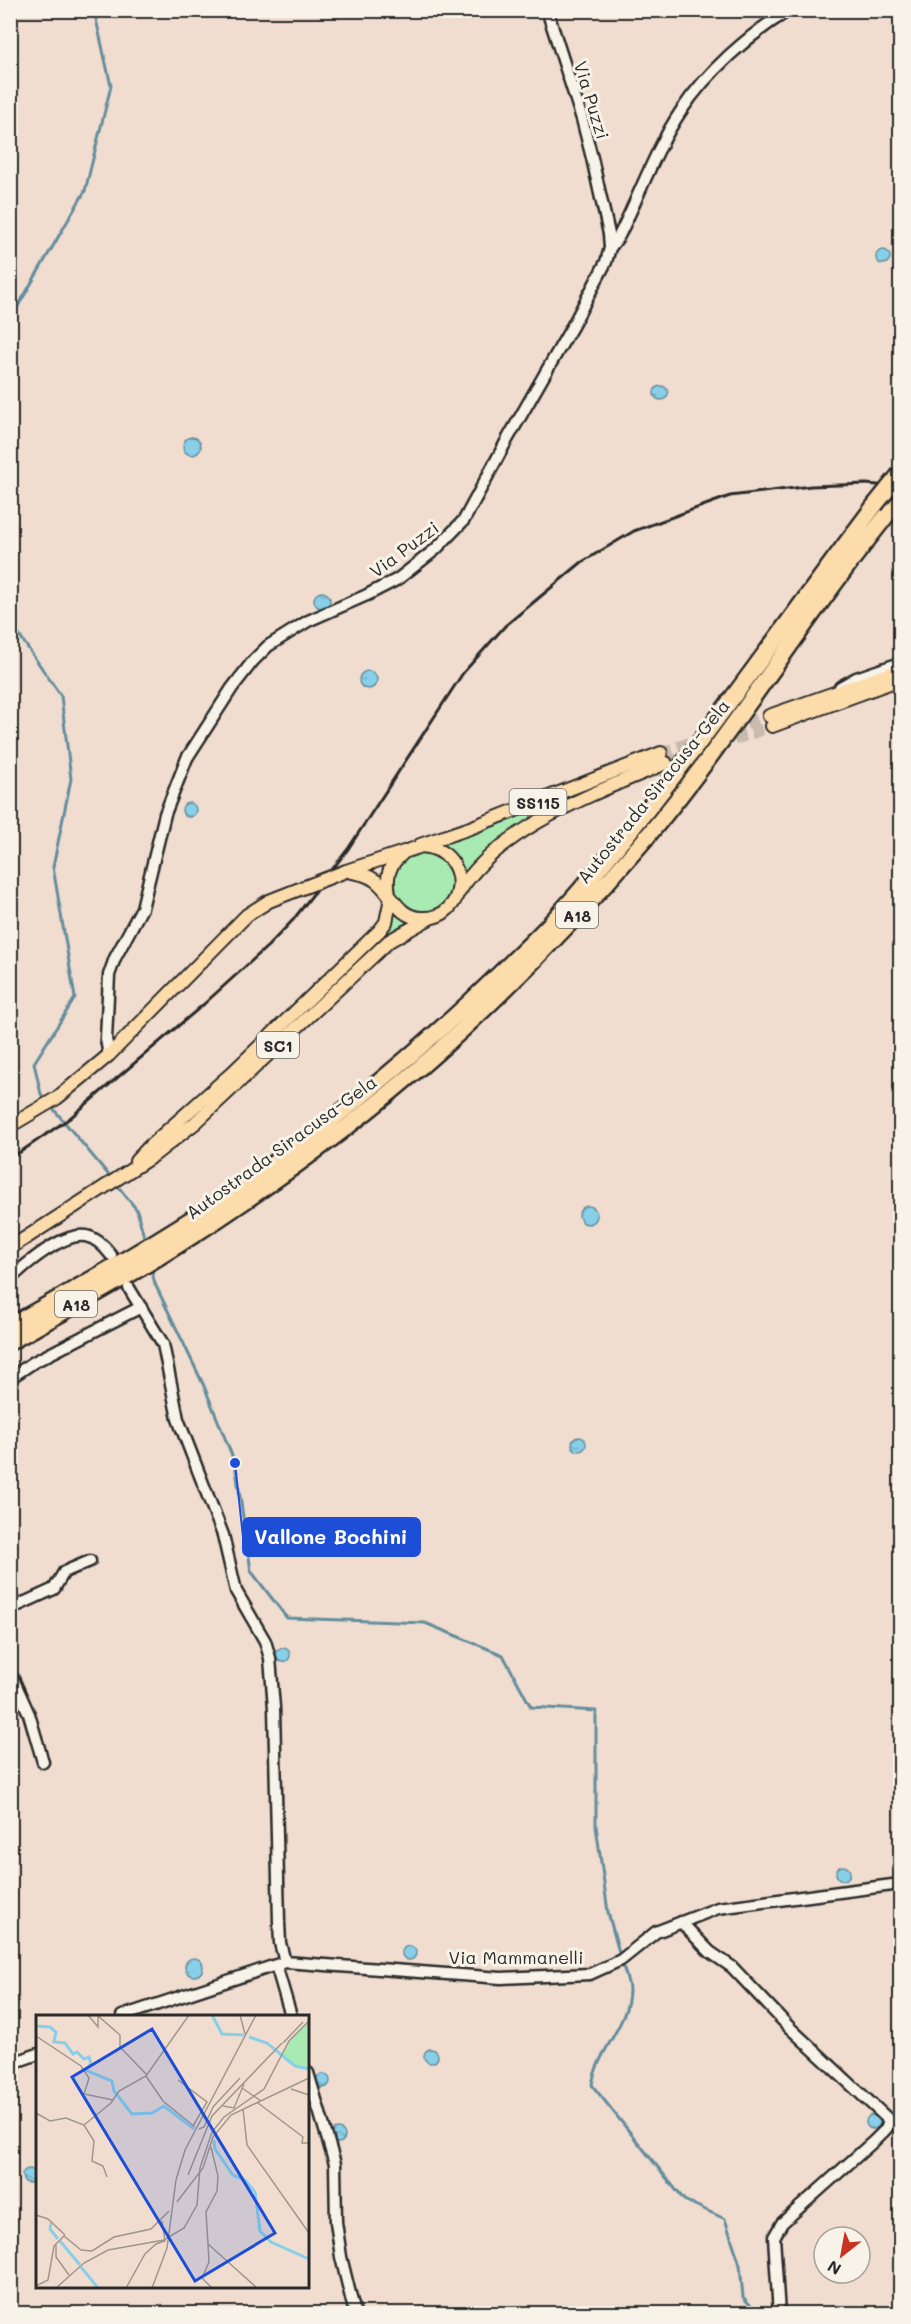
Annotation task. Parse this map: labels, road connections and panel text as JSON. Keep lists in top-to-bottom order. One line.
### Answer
{"streets":{"highway":["Autostrada Siracusa-Gela","A18"],"main road":["SS115","SC1"],"street":["Via Puzzi","Via Mammanelli"]},"crossings":[["Autostrada Siracusa-Gela","A18"],["SS115","SC1"]],"places":["Vallone Bochini"],"north":"bottom left"}
